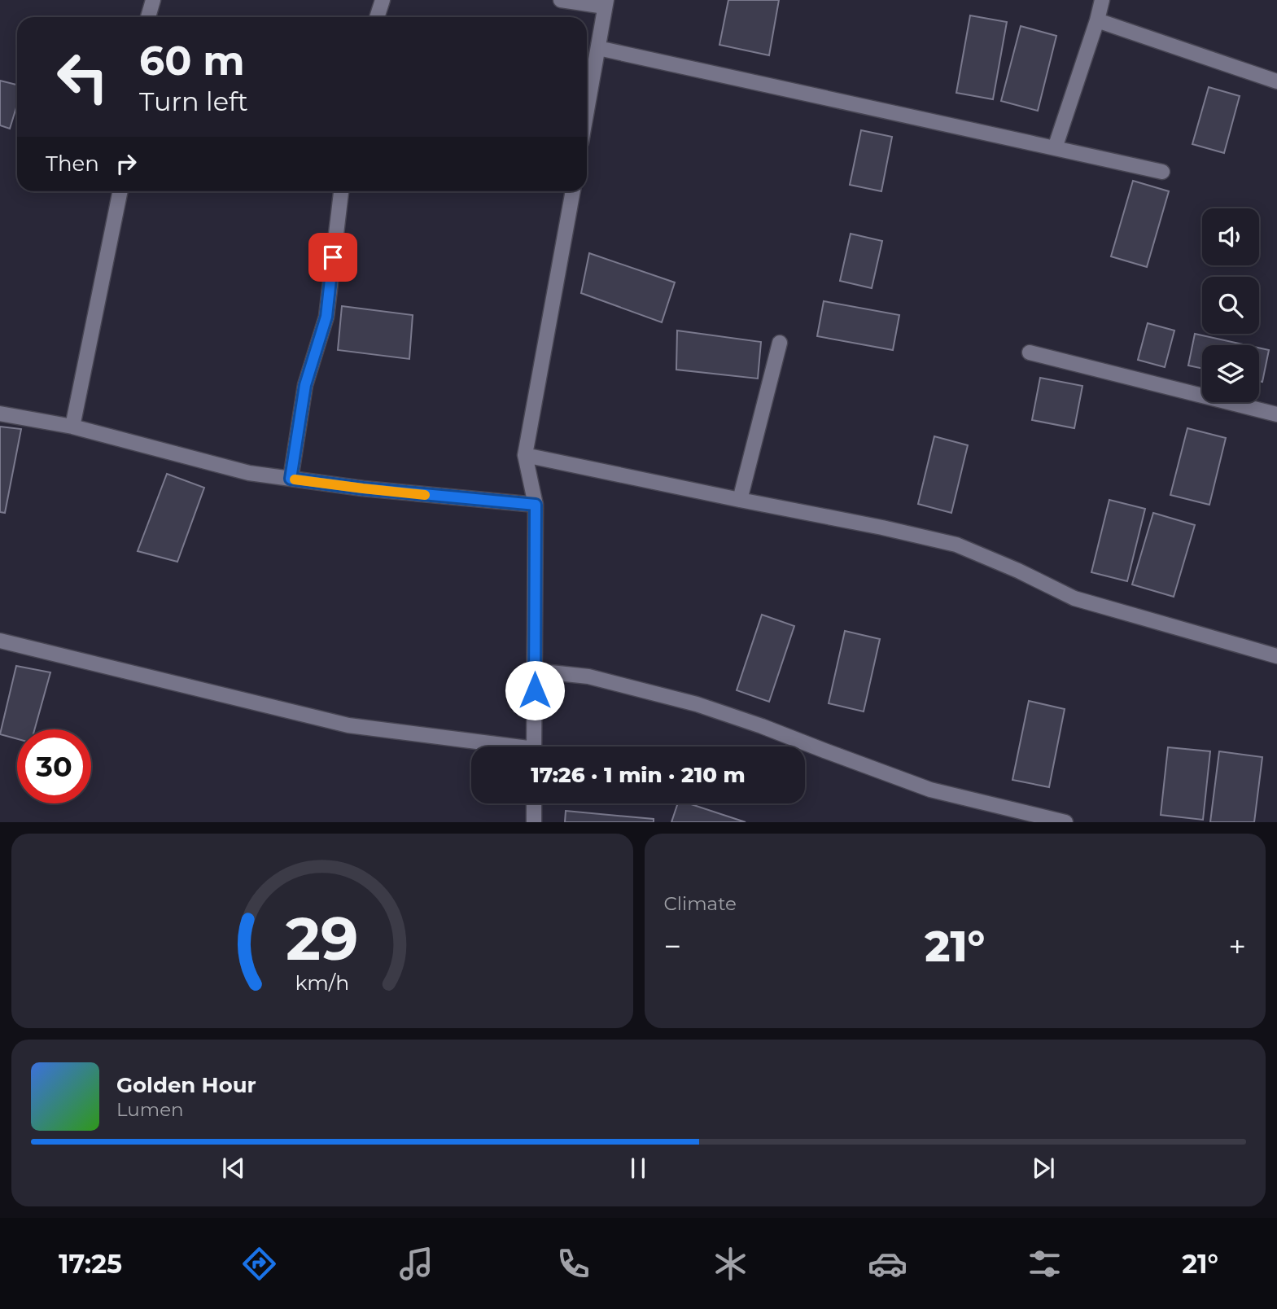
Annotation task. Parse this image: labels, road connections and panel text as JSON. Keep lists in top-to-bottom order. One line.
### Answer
{"page":{"turn":["60 m","Turn left"],"then":"Then","limit":"30","trip":"17:26 · 1 min · 210 m","tile":"Climate","heat":["−","21°","+"],"song":["Golden Hour","Lumen"],"tabs":["17:25","21°"],"gauge":["29","km/h"]}}
